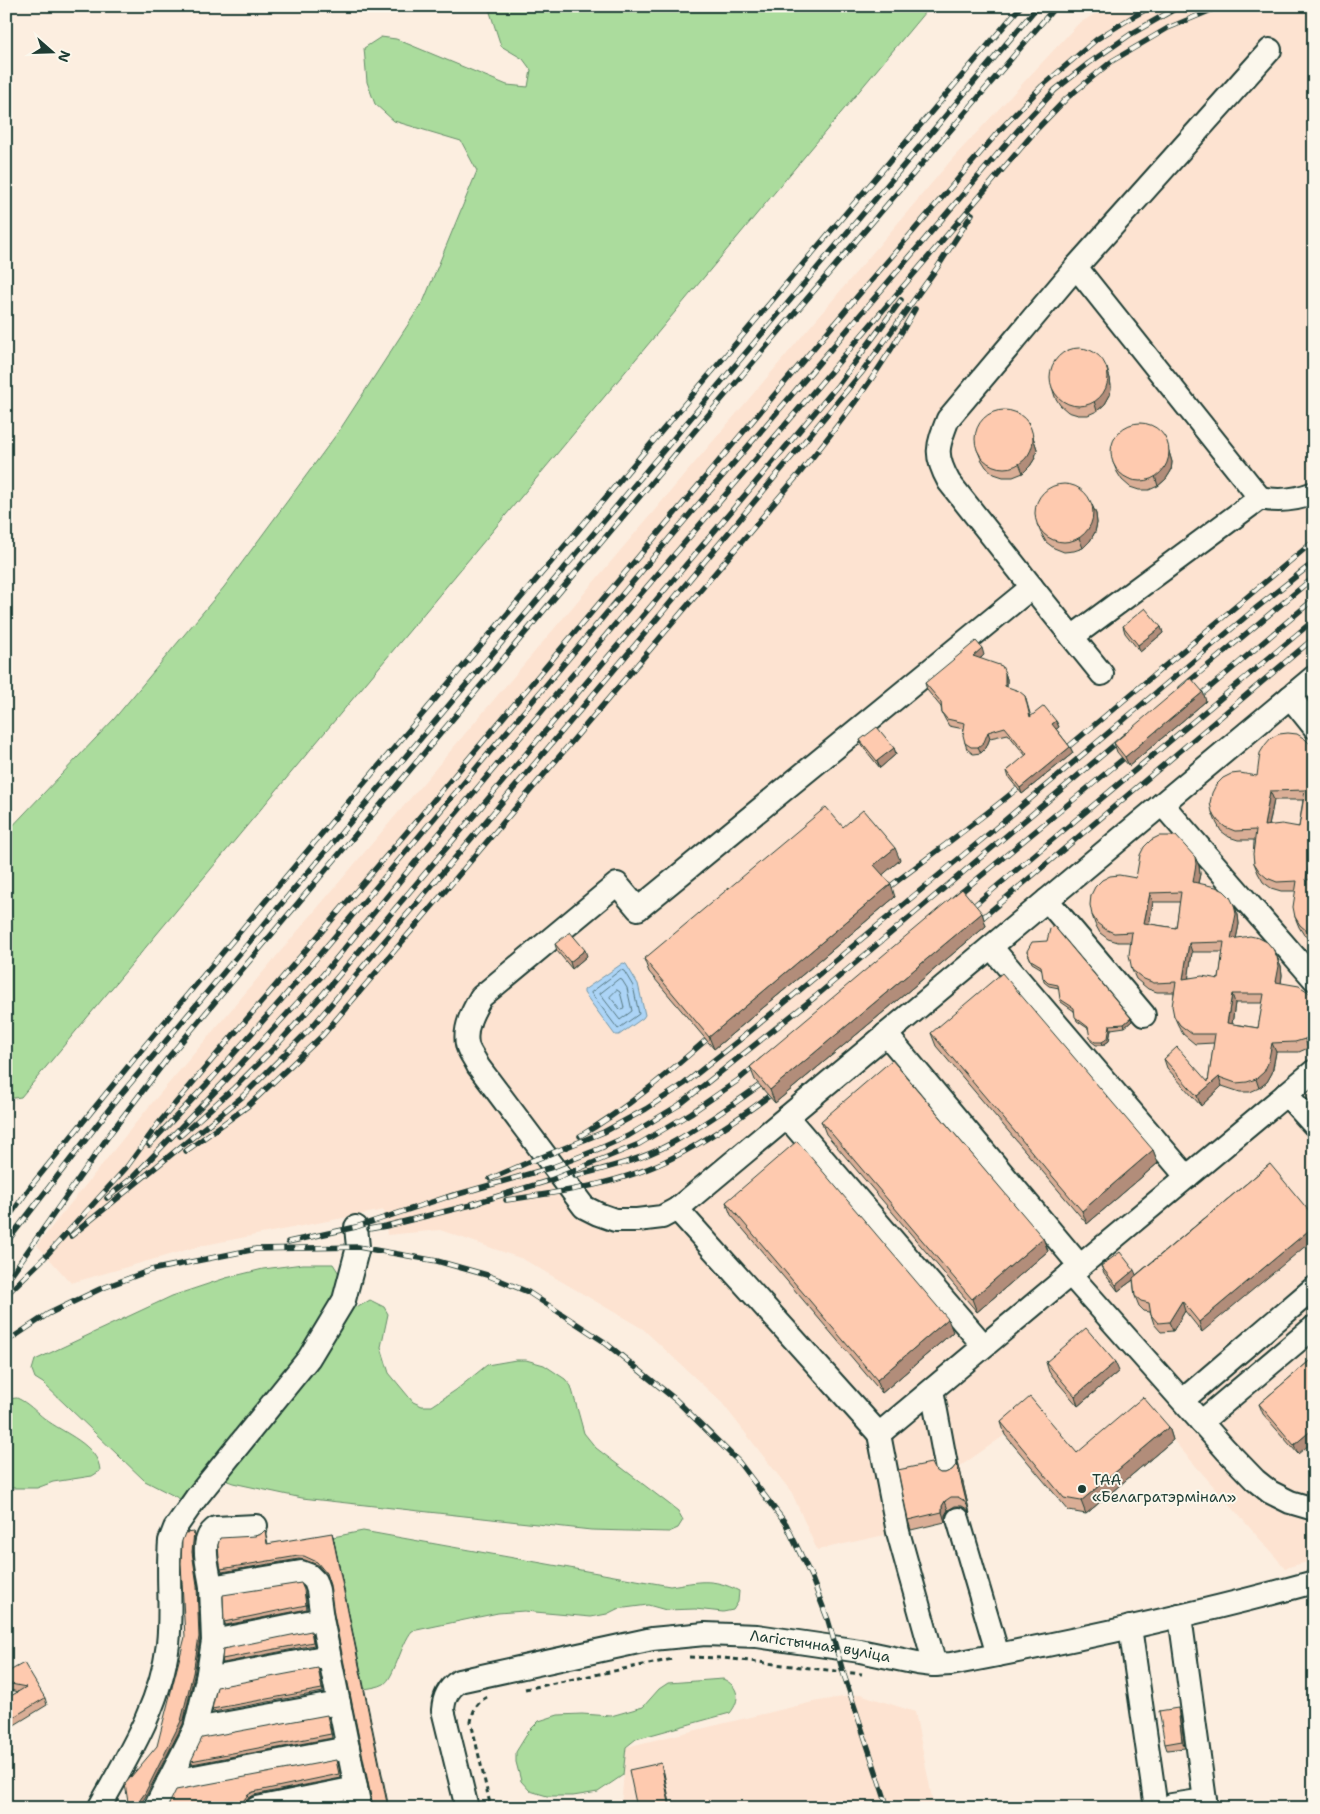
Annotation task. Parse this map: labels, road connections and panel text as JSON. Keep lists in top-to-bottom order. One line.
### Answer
{"streets":{"street":["Лагістычная вуліца"]},"places":["ТАА «Белагратэрмінал»"],"north":"right"}
